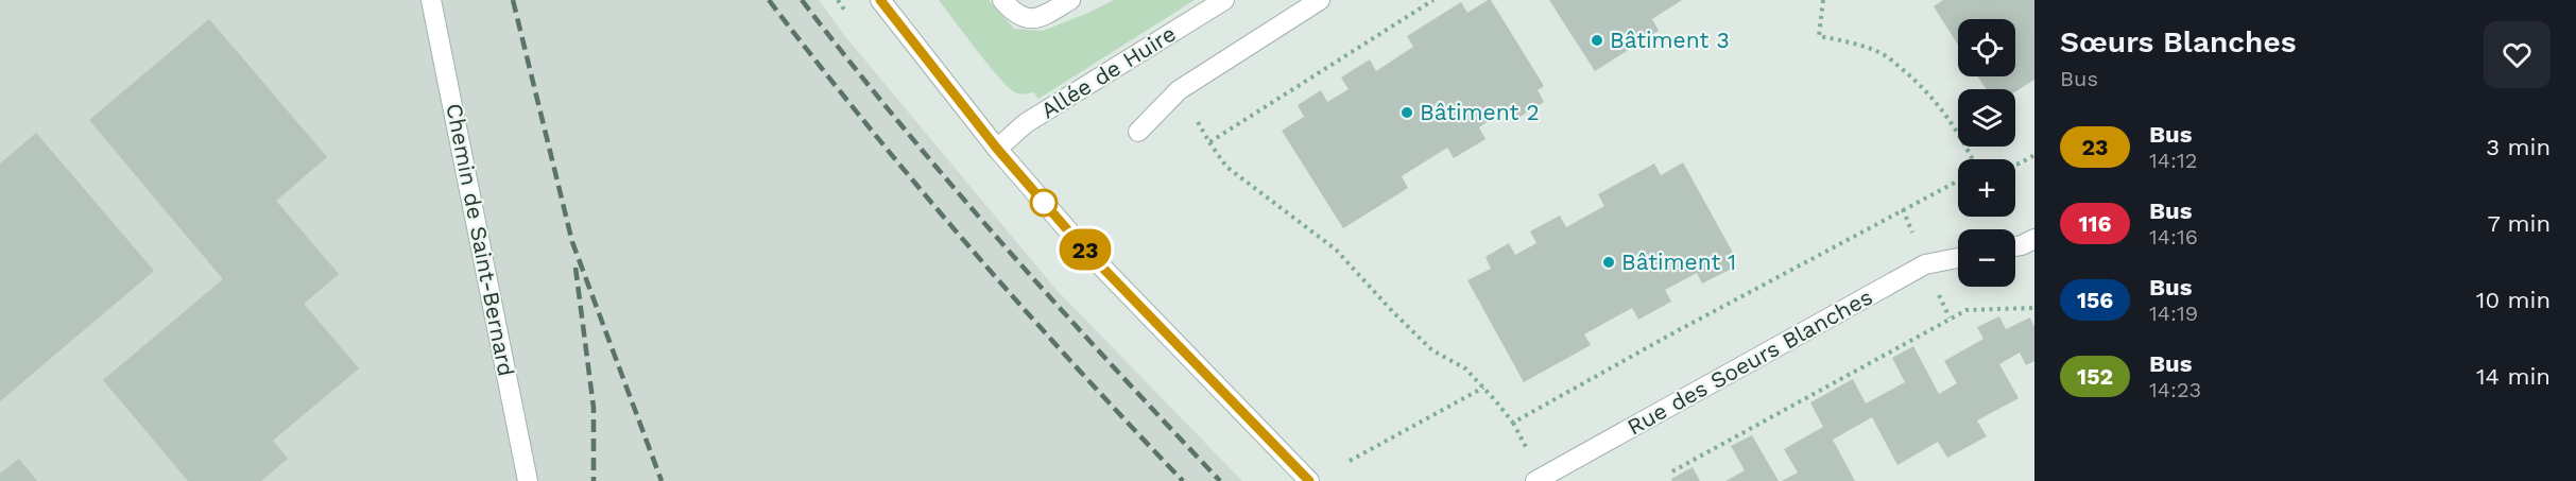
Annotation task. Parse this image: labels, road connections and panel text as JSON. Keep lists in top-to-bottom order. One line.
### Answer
{"streets":{"street":["Allée de Huire","Chemin de Saint-Bernard","Rue des Soeurs Blanches"]},"places":["Bâtiment 3","Bâtiment 2","Bâtiment 1"],"lines":["bus line 23"],"page":{"on_map":"23","heading":["Sœurs Blanches","Bus"],"map_buttons":["+","−"],"list":[{"mark":"23","name":"Bus","note":"14:12","value":"3 min"},{"mark":"116","name":"Bus","note":"14:16","value":"7 min"},{"mark":"156","name":"Bus","note":"14:19","value":"10 min"},{"mark":"152","name":"Bus","note":"14:23","value":"14 min"}]}}
